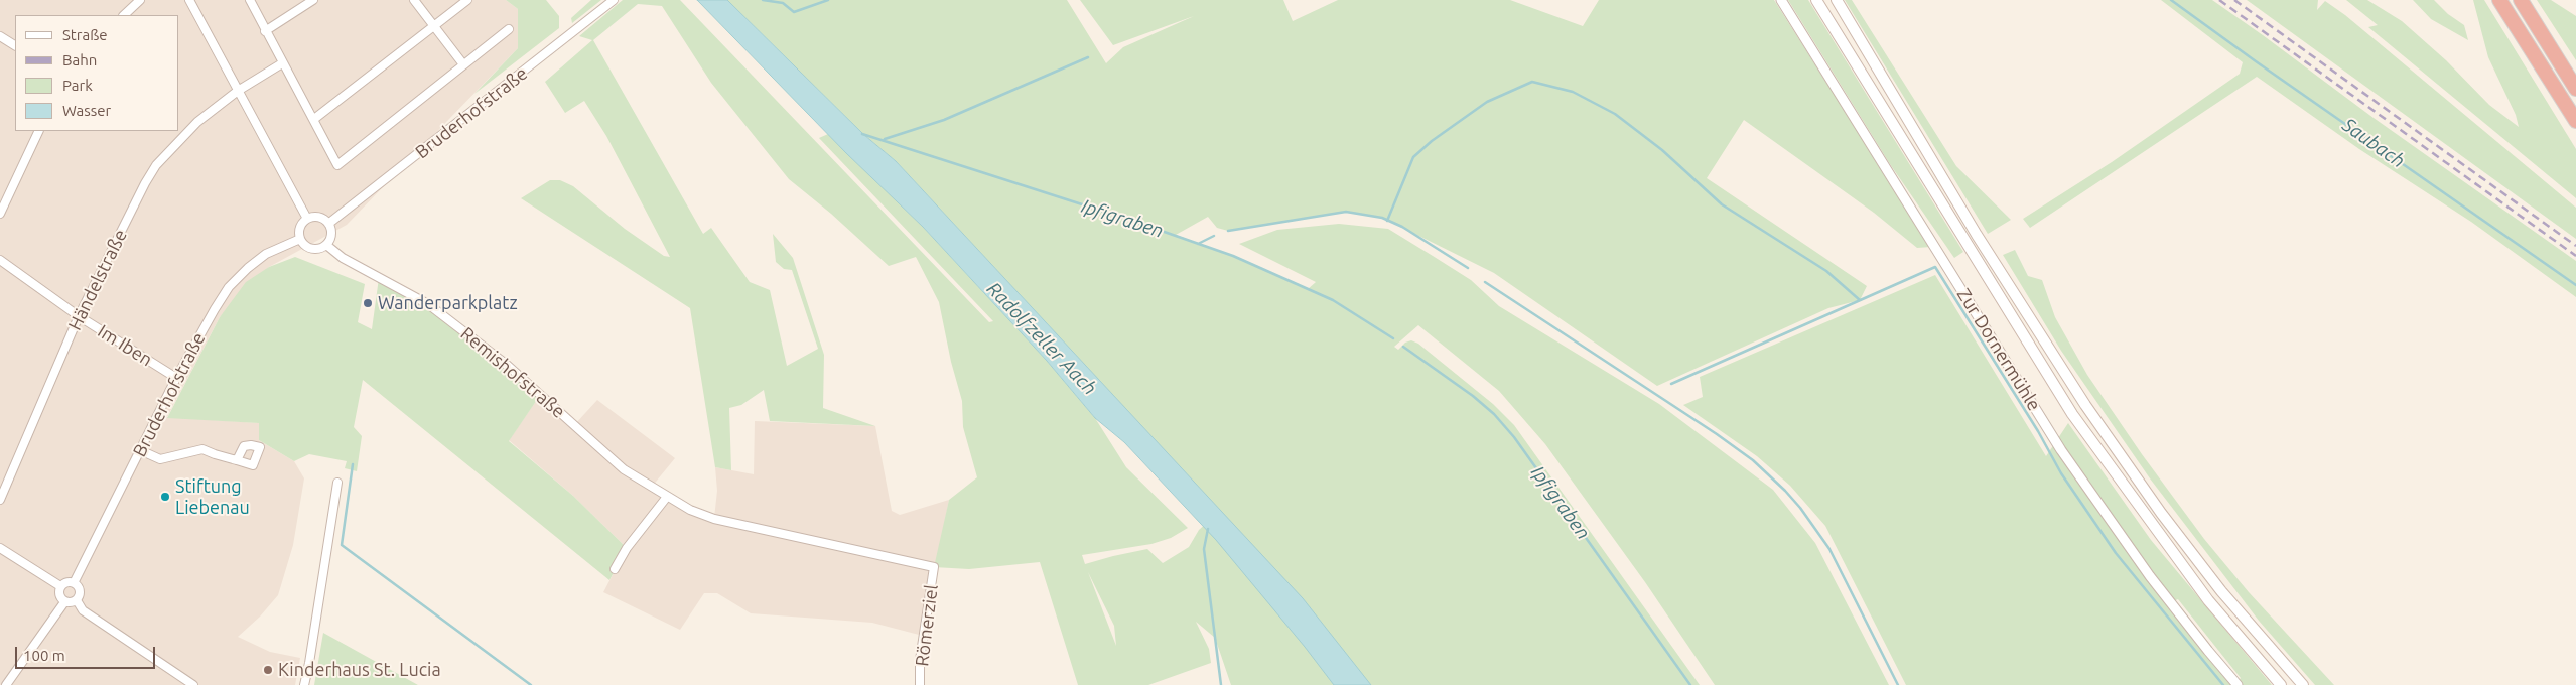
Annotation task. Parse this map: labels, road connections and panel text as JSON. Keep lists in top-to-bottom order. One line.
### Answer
{"streets":{"street":["Bruderhofstraße","Händelstraße","Im Iben","Zur Dornermühle","Remishofstraße","Römerziel"]},"crossings":[["Bruderhofstraße","Im Iben"],["Bruderhofstraße","Remishofstraße"],["Händelstraße","Im Iben"],["Remishofstraße","Römerziel"]],"water":["Saubach","Ipfigraben","Radolfzeller Aach"],"places":["Wanderparkplatz","Stiftung Liebenau","Kinderhaus St. Lucia"],"legend":["Straße","Bahn","Park","Wasser"],"scale_bar":"100 m"}
